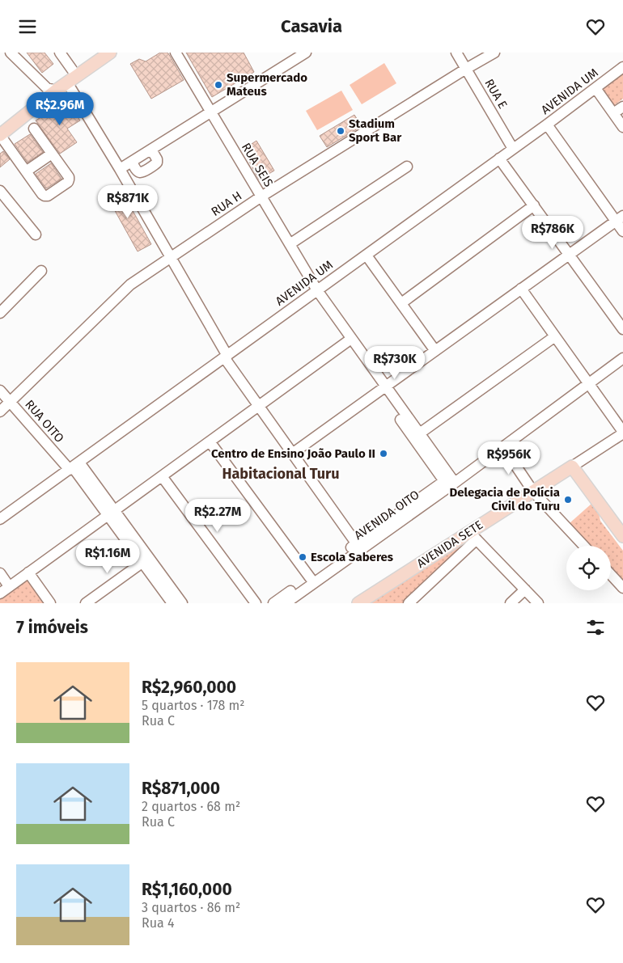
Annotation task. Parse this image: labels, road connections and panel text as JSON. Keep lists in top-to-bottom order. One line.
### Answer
{"streets":{"main road":["AVENIDA SETE"],"street":["AVENIDA UM","RUA E","RUA SEIS","RUA H","RUA OITO","AVENIDA OITO"]},"crossings":[["AVENIDA UM","RUA E"],["AVENIDA UM","RUA SEIS"],["AVENIDA UM","RUA OITO"],["RUA E","RUA H"],["RUA SEIS","RUA H"],["RUA SEIS","AVENIDA OITO"],["RUA H","RUA OITO"]],"districts":["Habitacional Turu"],"places":["Supermercado Mateus","Stadium Sport Bar","Centro de Ensino João Paulo II","Delegacia de Polícia Civil do Turu","Escola Saberes"],"page":{"header":"Casavia","price":["R$2.96M","R$871K","R$786K","R$730K","R$956K","R$2.27M","R$1.16M"],"heading":"7 imóveis","list":[{"name":"R$2,960,000","note":"5 quartos · 178 m² · Rua C"},{"name":"R$871,000","note":"2 quartos · 68 m² · Rua C"},{"name":"R$1,160,000","note":"3 quartos · 86 m² · Rua 4"}]}}
